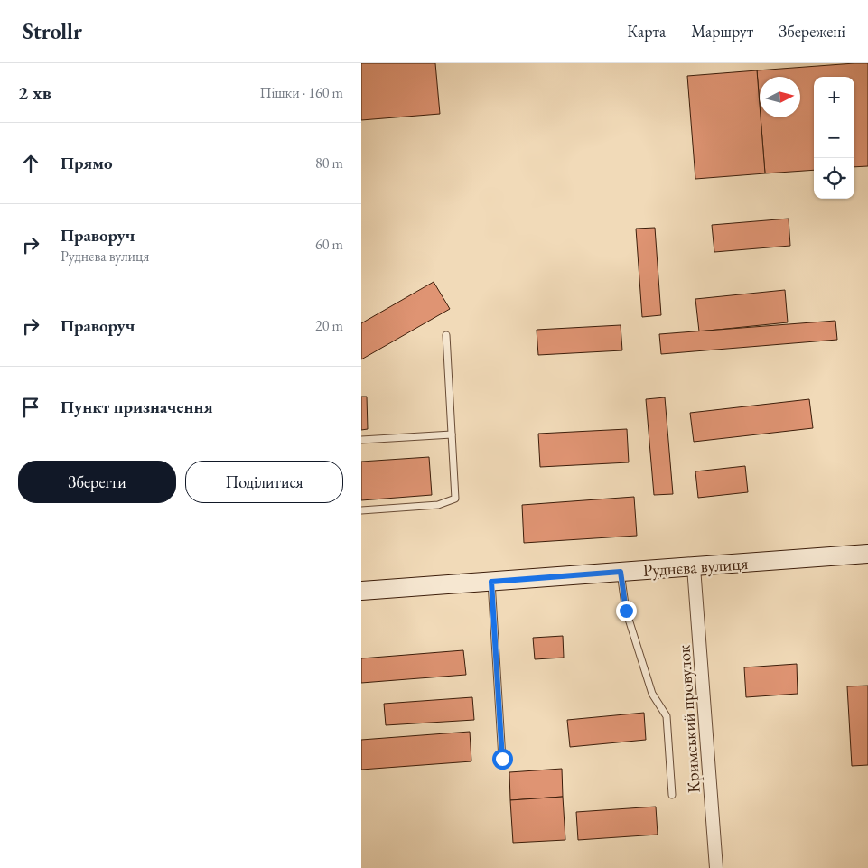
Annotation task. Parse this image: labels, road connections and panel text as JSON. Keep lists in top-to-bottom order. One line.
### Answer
{"streets":{"street":["Руднєва вулиця","Кримський провулок"]},"crossings":[["Руднєва вулиця","Кримський провулок"]],"north":"right","page":{"header":"Strollr","nav":["Карта","Маршрут","Збережені"],"heading":["2 хв","Пішки · 160 m"],"map_buttons":["+","−"],"list":[["Прямо","80 m"],["Праворуч","Руднєва вулиця","60 m"],["Праворуч","20 m"],"Пункт призначення"],"buttons":["Зберегти","Поділитися"]}}
